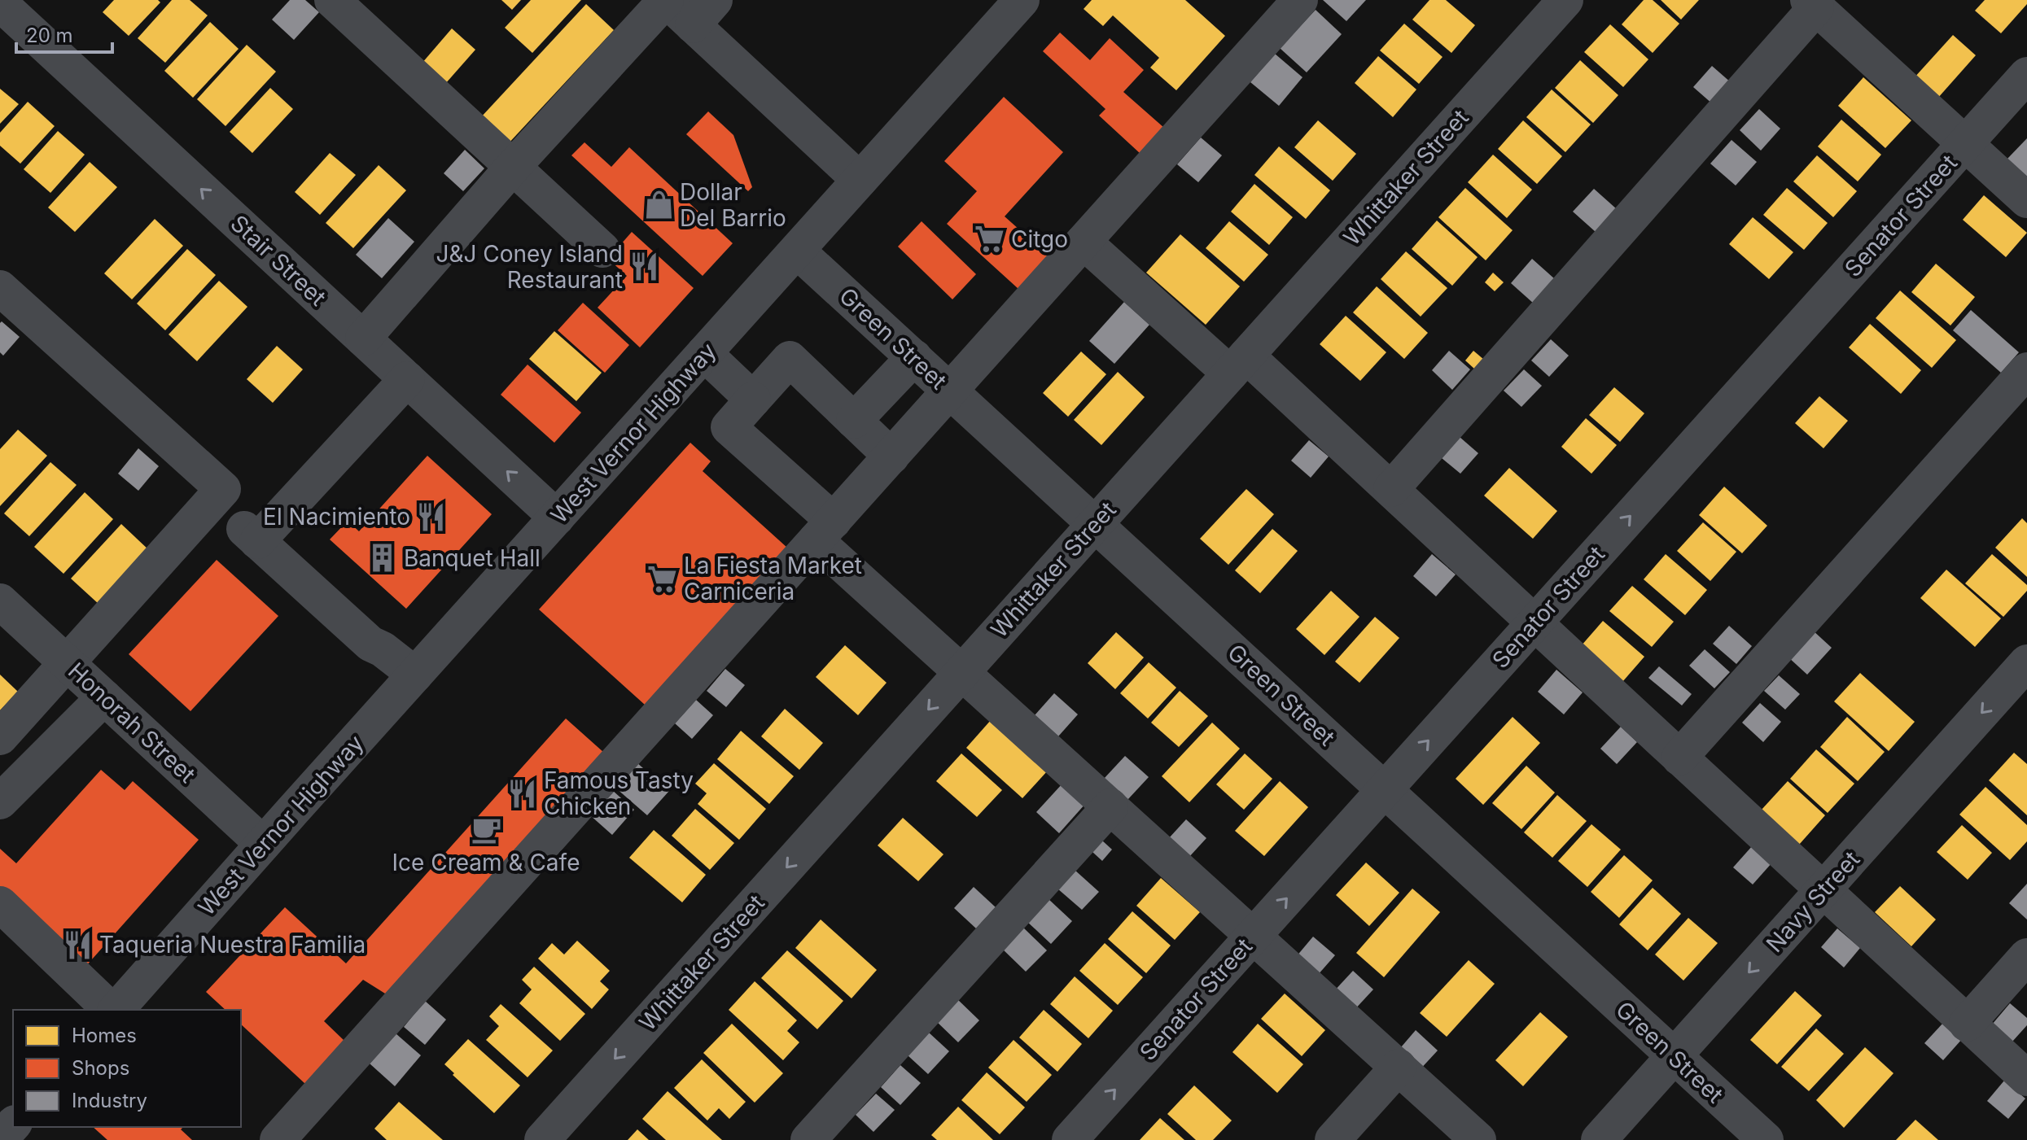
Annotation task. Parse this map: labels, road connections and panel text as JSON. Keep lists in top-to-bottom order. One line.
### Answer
{"streets":{"street":["Whittaker Street","Senator Street","Stair Street","Green Street","West Vernor Highway","Honorah Street","Navy Street"]},"crossings":[["Whittaker Street","Green Street"],["Senator Street","Green Street"],["Stair Street","West Vernor Highway"],["Green Street","West Vernor Highway"],["Green Street","Navy Street"],["West Vernor Highway","Honorah Street"]],"places":{"shop":["Dollar Del Barrio"],"supermarket":["Citgo","La Fiesta Market Carniceria"],"restaurant":["J&J Coney Island Restaurant","El Nacimiento","Famous Tasty Chicken","Taqueria Nuestra Familia"],"building":["Banquet Hall"],"cafe":["Ice Cream & Cafe"]},"legend":["Homes","Shops","Industry"],"scale_bar":"20 m"}
